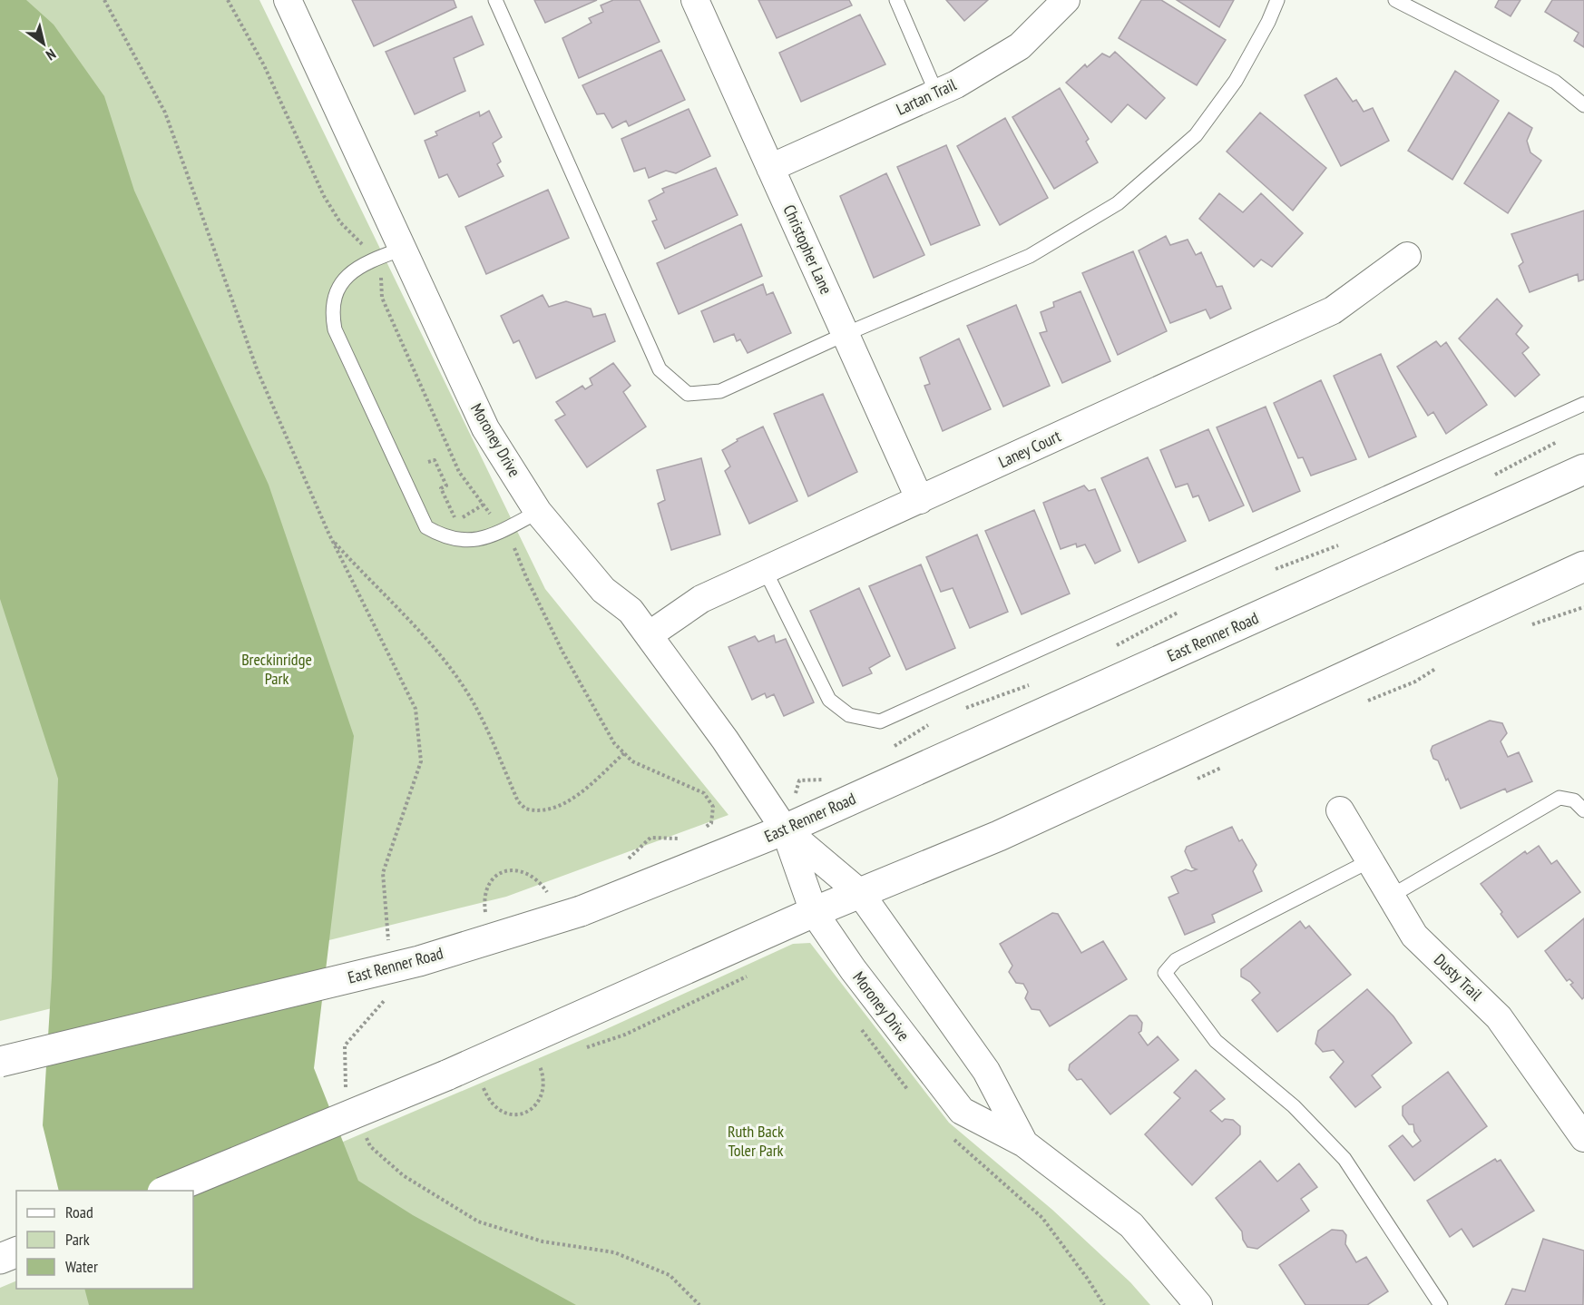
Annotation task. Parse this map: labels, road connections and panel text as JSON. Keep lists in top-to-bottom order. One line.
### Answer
{"streets":{"main road":["East Renner Road"],"street":["Lartan Trail","Christopher Lane","Moroney Drive","Laney Court","Dusty Trail"]},"crossings":[["Lartan Trail","Christopher Lane"],["Christopher Lane","Laney Court"],["Moroney Drive","Laney Court"],["Moroney Drive","East Renner Road"]],"parks":["Breckinridge Park","Ruth Back Toler Park"],"legend":["Road","Park","Water"],"north":"bottom right"}
